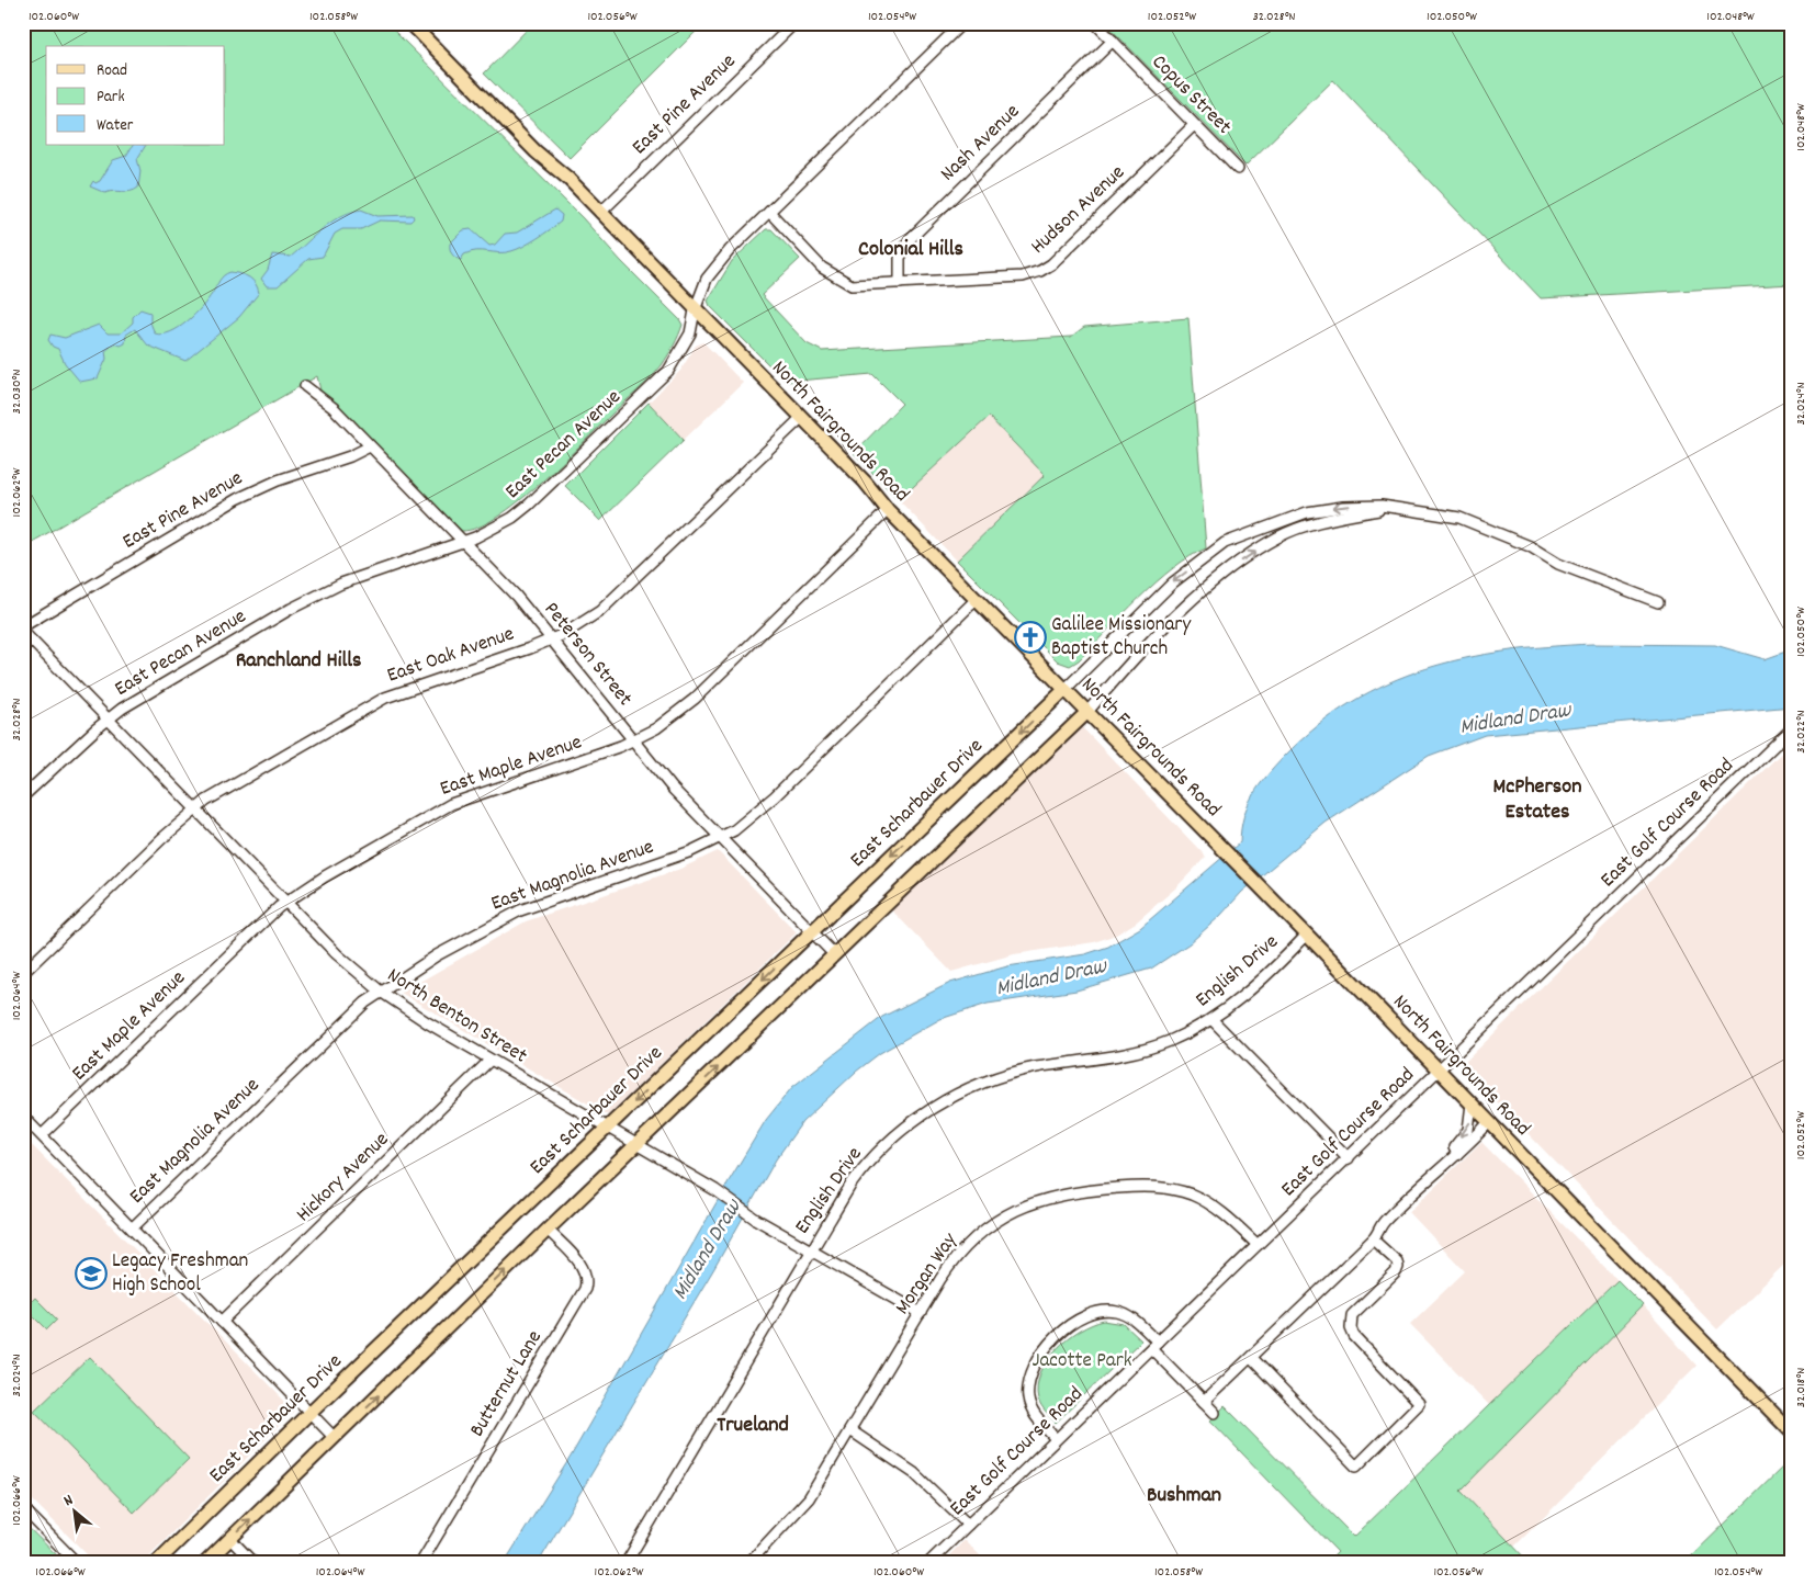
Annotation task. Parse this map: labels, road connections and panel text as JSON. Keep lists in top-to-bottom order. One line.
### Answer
{"streets":{"main road":["North Fairgrounds Road","East Scharbauer Drive"],"street":["Copus Street","East Pine Avenue","Nash Avenue","Hudson Avenue","East Pecan Avenue","Peterson Street","East Oak Avenue","East Maple Avenue","East Golf Course Road","East Magnolia Avenue","English Drive","North Benton Street","Hickory Avenue","Morgan Way","Butternut Lane"]},"crossings":[["Copus Street","Nash Avenue"],["Copus Street","Hudson Avenue"],["East Pine Avenue","North Fairgrounds Road"],["East Pine Avenue","Peterson Street"],["Nash Avenue","Hudson Avenue"],["Hudson Avenue","East Pecan Avenue"],["North Fairgrounds Road","East Pecan Avenue"],["North Fairgrounds Road","East Oak Avenue"],["North Fairgrounds Road","East Maple Avenue"],["North Fairgrounds Road","East Scharbauer Drive"],["North Fairgrounds Road","East Golf Course Road"],["North Fairgrounds Road","East Magnolia Avenue"],["North Fairgrounds Road","English Drive"],["East Pecan Avenue","Peterson Street"],["East Pecan Avenue","North Benton Street"],["Peterson Street","East Oak Avenue"],["Peterson Street","East Maple Avenue"],["Peterson Street","East Scharbauer Drive"],["Peterson Street","East Magnolia Avenue"],["East Oak Avenue","North Benton Street"],["East Maple Avenue","North Benton Street"],["East Scharbauer Drive","North Benton Street"],["East Golf Course Road","Morgan Way"],["East Magnolia Avenue","North Benton Street"],["English Drive","North Benton Street"],["North Benton Street","Hickory Avenue"],["North Benton Street","Morgan Way"]],"districts":["Colonial Hills","Ranchland Hills","McPherson Estates","Trueland","Bushman"],"water":["Midland Draw"],"parks":["Jacotte Park"],"places":{"church":["Galilee Missionary Baptist Church"],"school or university":["Legacy Freshman High School"]},"legend":["Road","Park","Water"],"north":"top left","coordinates":["102.060°W","102.058°W","102.056°W","102.054°W","102.052°W","32.028°N","102.050°W","102.048°W","32.030°N","32.024°N","102.062°W","32.022°N","102.064°W","32.018°N","102.066°W"]}
